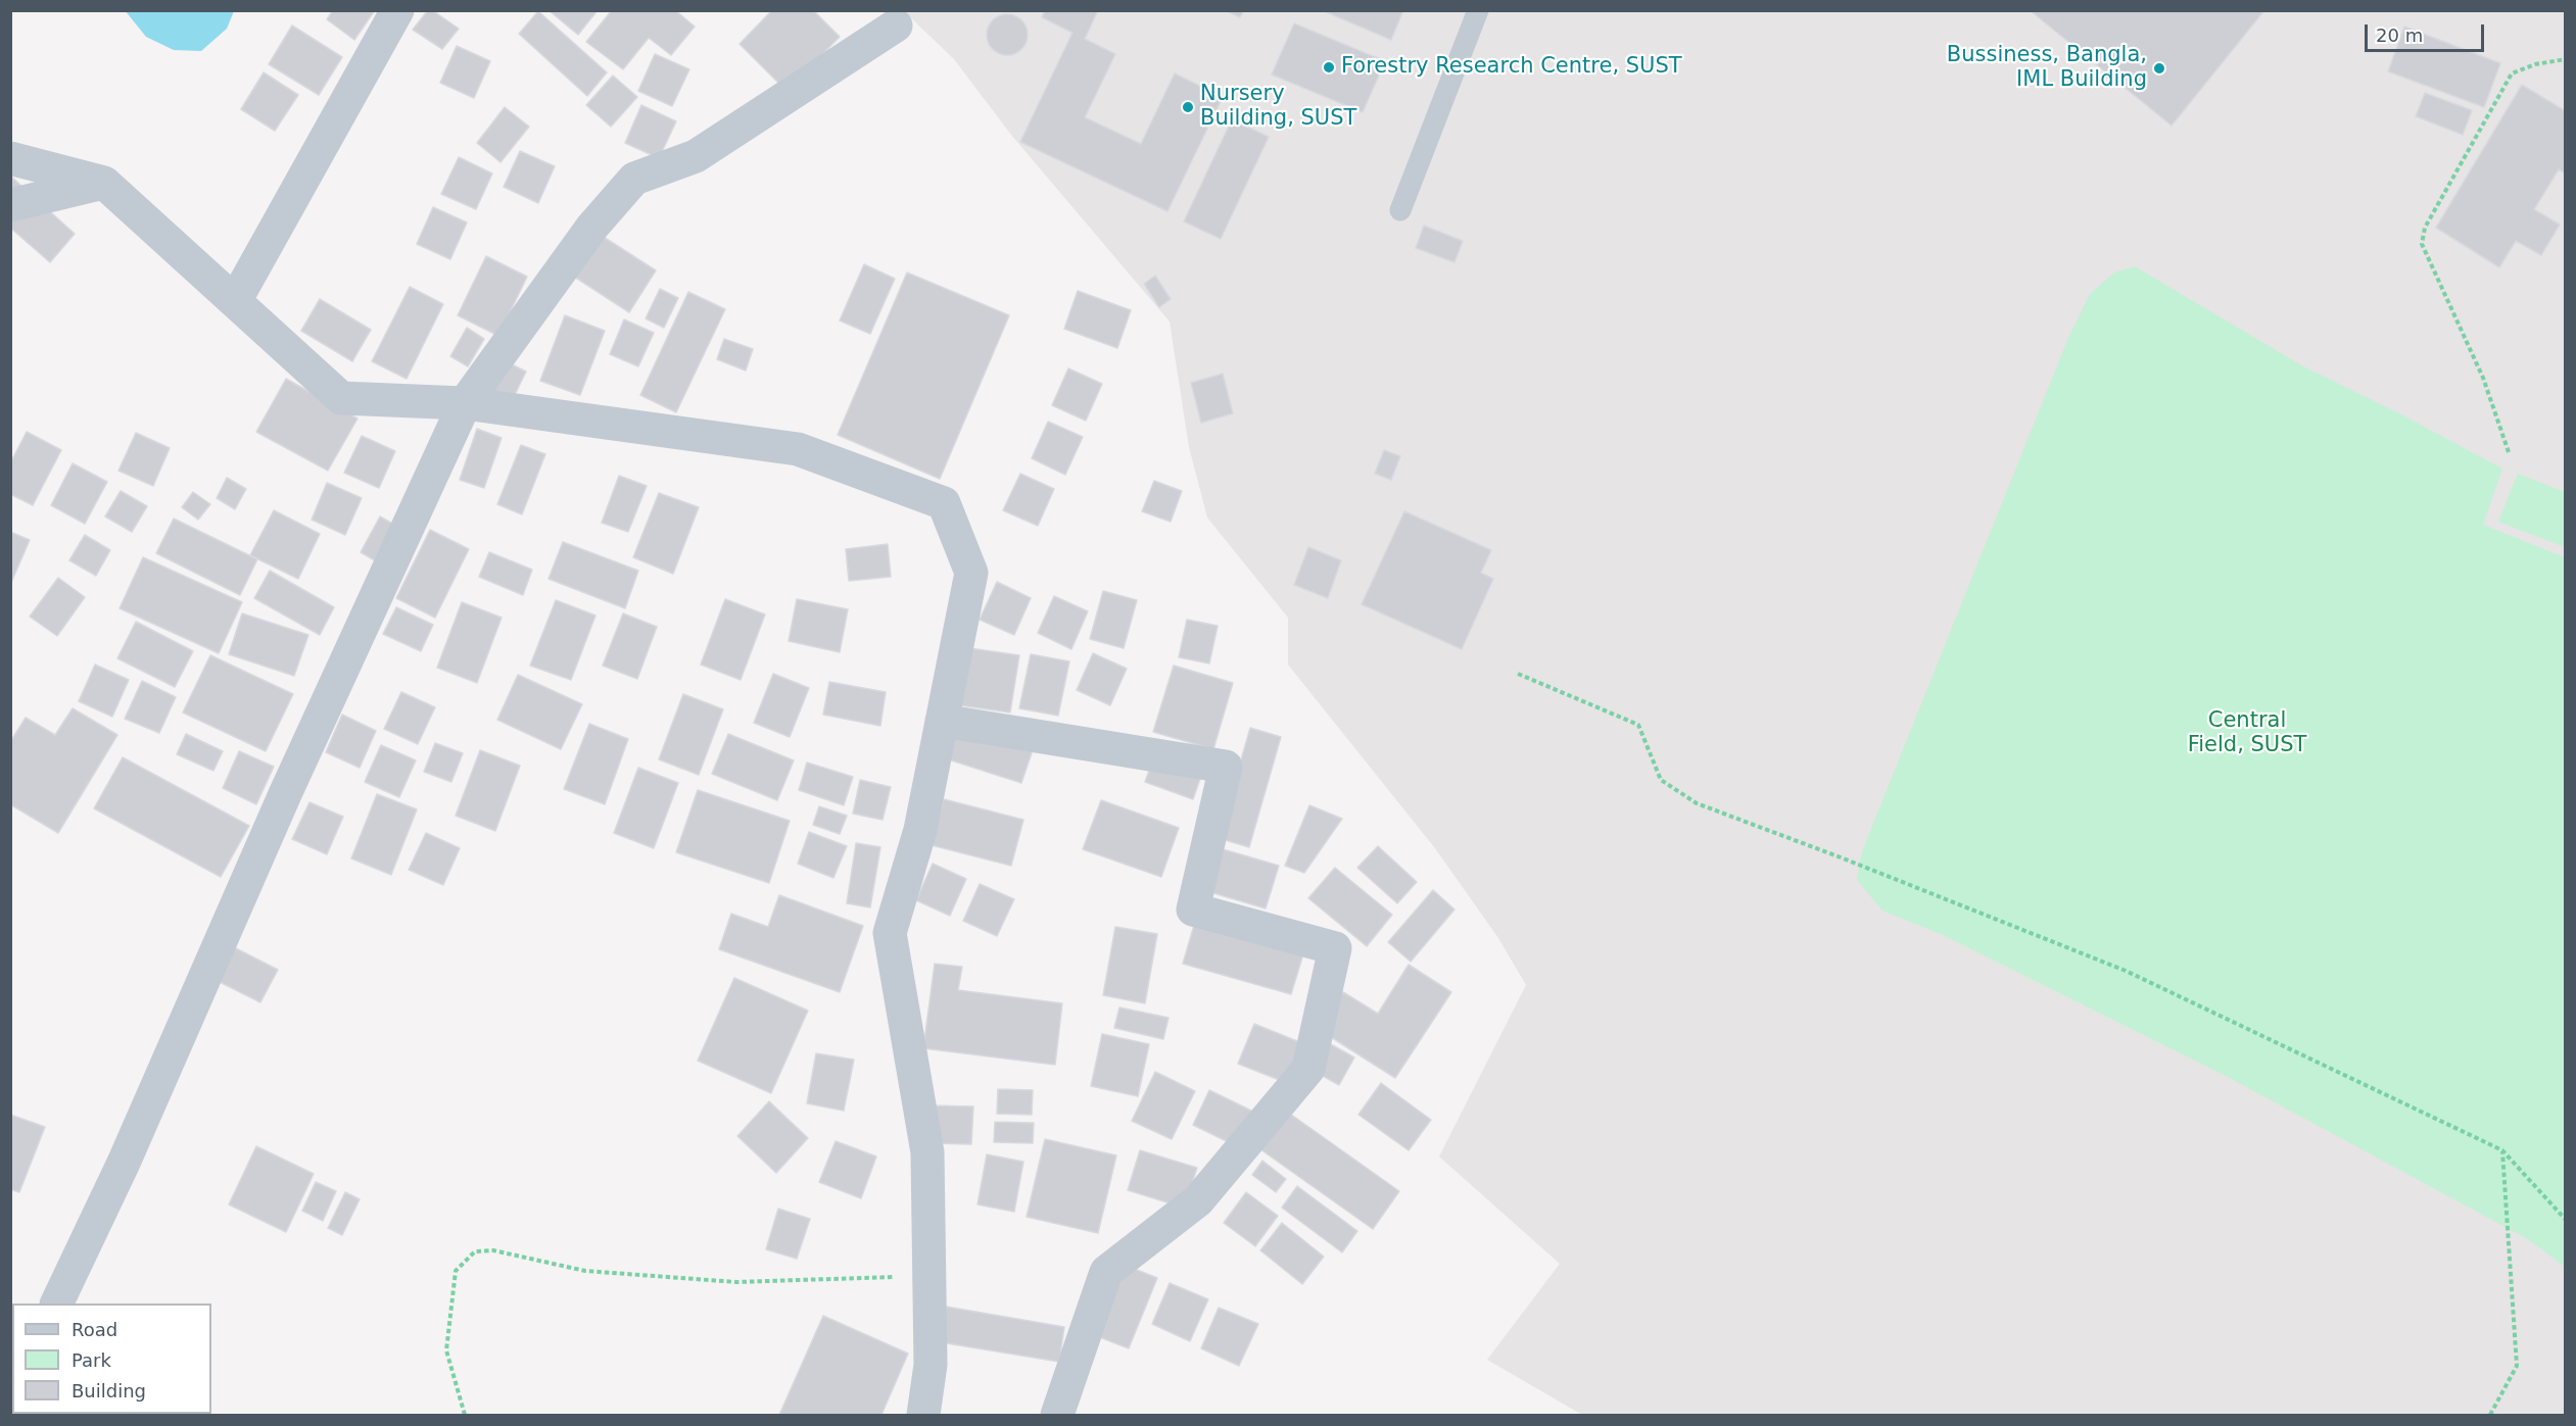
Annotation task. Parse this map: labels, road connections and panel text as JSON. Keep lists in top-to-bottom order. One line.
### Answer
{"parks":["Central Field, SUST"],"places":["Forestry Research Centre, SUST","Bussiness, Bangla, IML Building","Nursery Building, SUST"],"legend":["Road","Park","Building"],"scale_bar":"20 m"}
